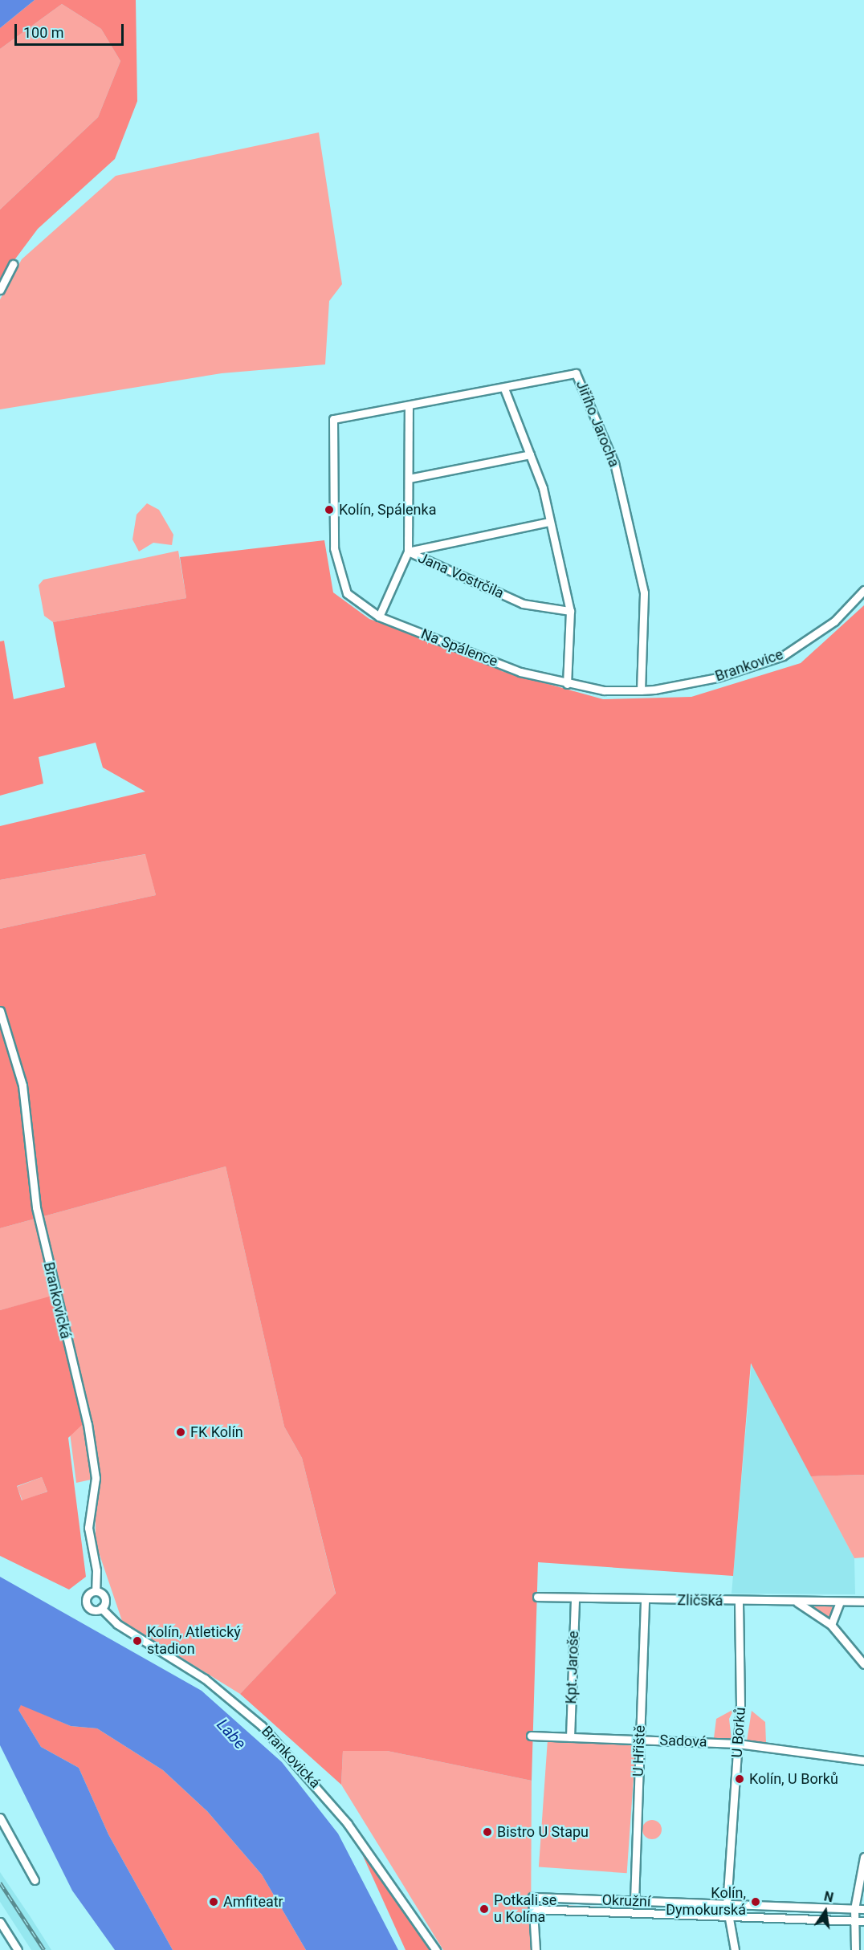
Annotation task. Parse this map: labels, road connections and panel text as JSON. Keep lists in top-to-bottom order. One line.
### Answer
{"streets":{"street":["Jiřího Jarocha","Jana Vostrčila","Na Spálence","Brankovice","Brankovická","Zličská","Kpt. Jaroše","U Borků","Sadová","U Hřiště","Okružní"]},"crossings":[["Jiřího Jarocha","Na Spálence"],["Jiřího Jarocha","Brankovice"],["Na Spálence","Brankovice"],["Zličská","Kpt. Jaroše"],["Zličská","U Borků"],["Zličská","U Hřiště"],["Kpt. Jaroše","Sadová"],["U Borků","Sadová"],["U Borků","Okružní"],["Sadová","U Hřiště"],["U Hřiště","Okružní"]],"water":["Labe"],"places":["Kolín, Spálenka","FK Kolín","Kolín, Atletický stadion","Kolín, U Borků","Bistro U Stapu","Amfiteatr","Kolín, Dymokurská","Potkali se u Kolína"],"scale_bar":"100 m","north":"top"}
